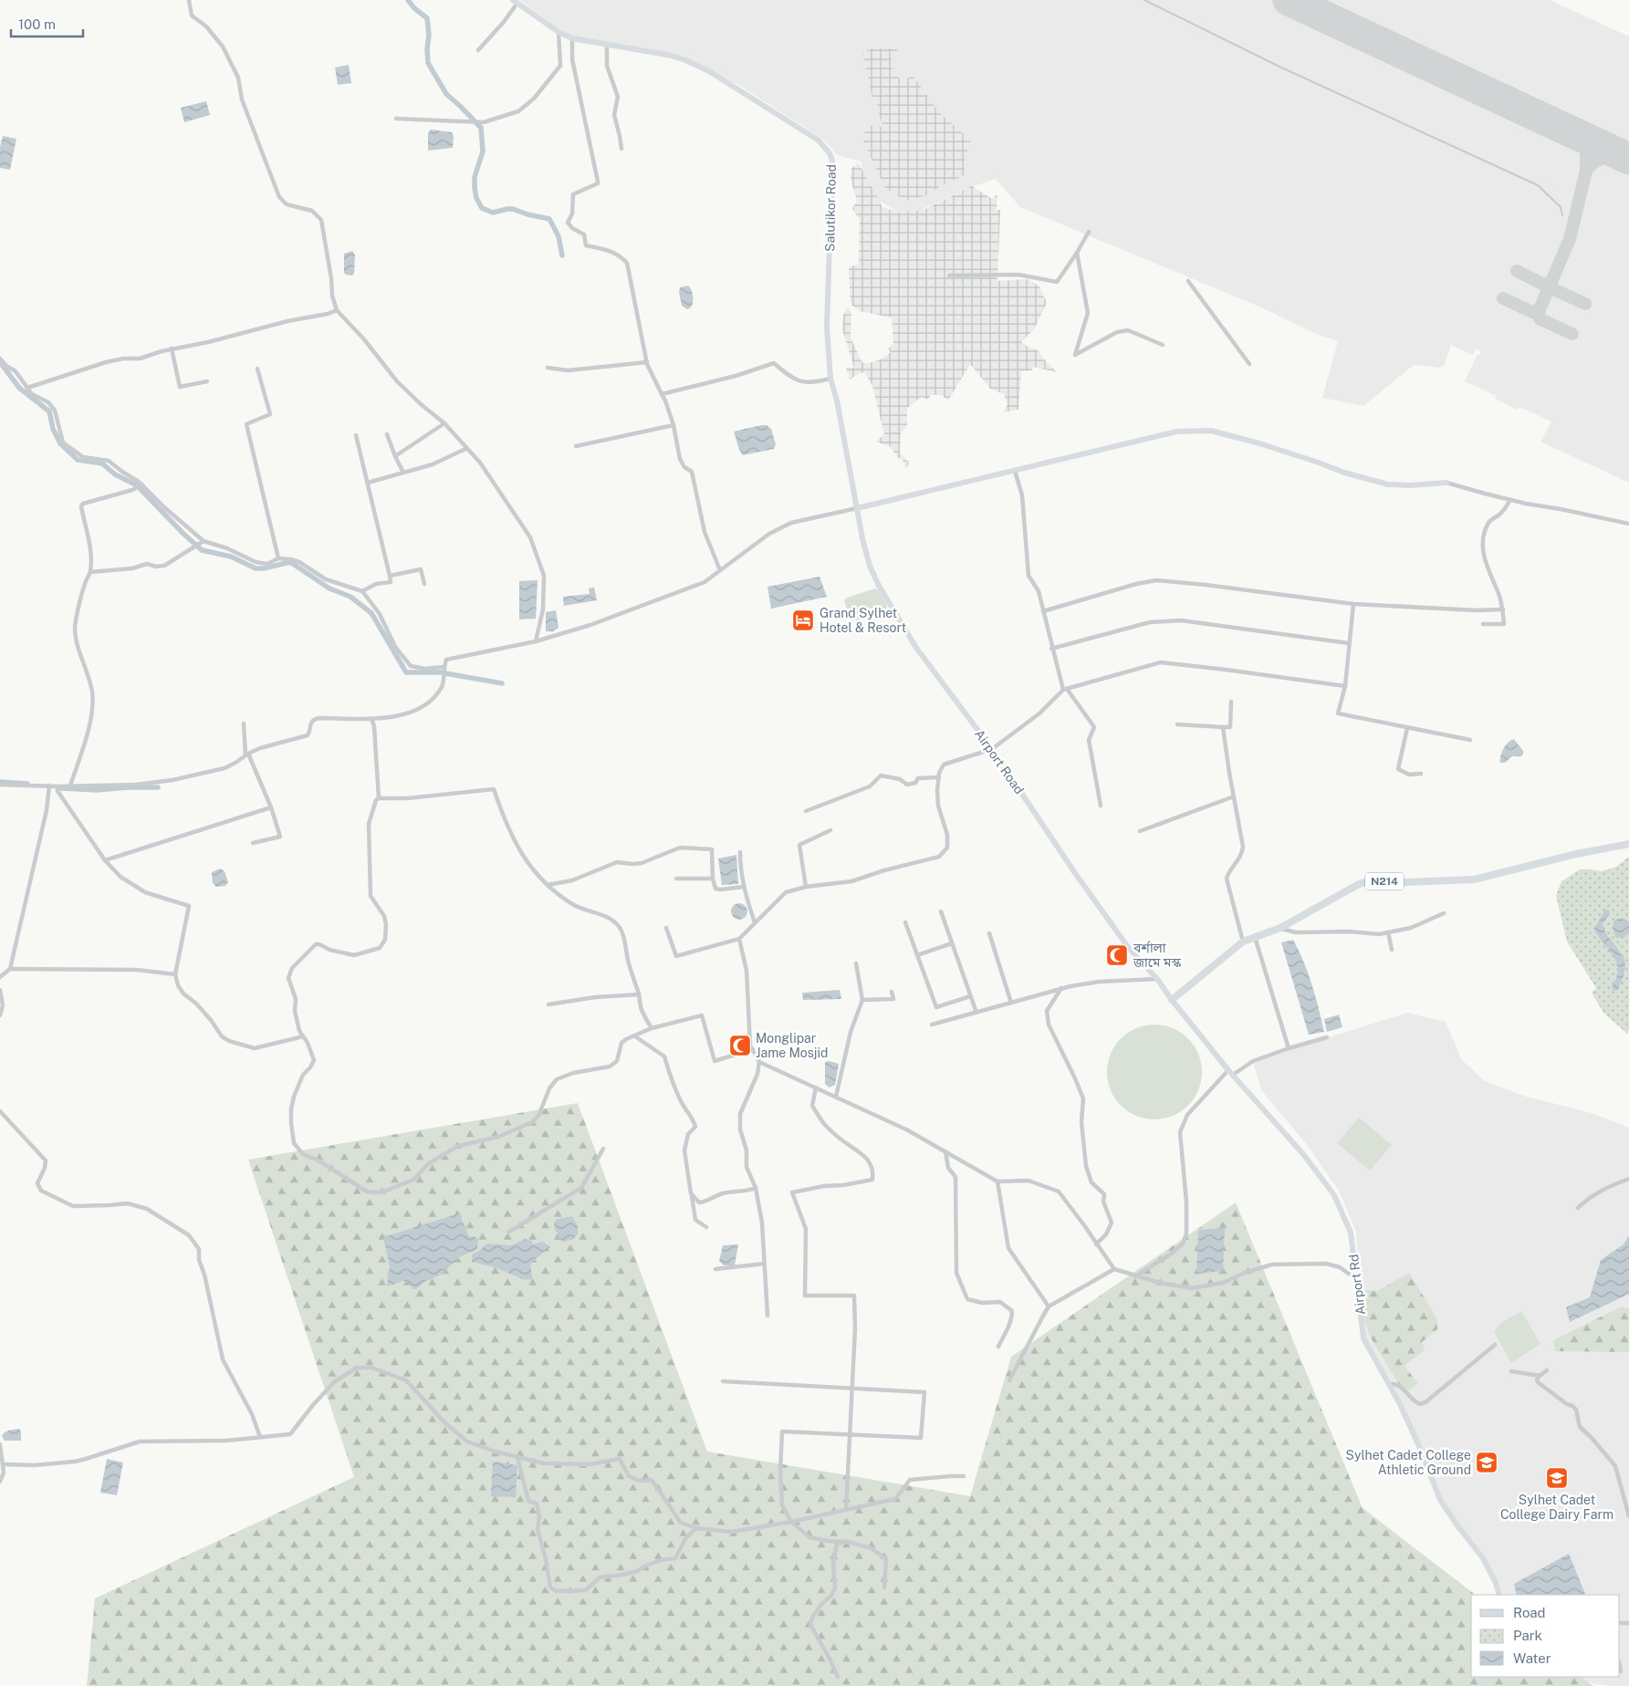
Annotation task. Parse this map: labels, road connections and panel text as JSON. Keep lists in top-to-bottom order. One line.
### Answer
{"streets":{"highway":["N214"],"main road":["Salutikor Road","Airport Road","Airport Rd"]},"crossings":[["Salutikor Road","Airport Road"],["Airport Road","N214"],["Airport Road","Airport Rd"],["N214","Airport Rd"]],"places":{"hotel":["Grand Sylhet Hotel & Resort"],"mosque":["বর্শালা জামে মস্ক","Monglipar Jame Mosjid"],"school or university":["Sylhet Cadet College Athletic Ground","Sylhet Cadet College Dairy Farm"]},"legend":["Road","Park","Water"],"scale_bar":"100 m"}
